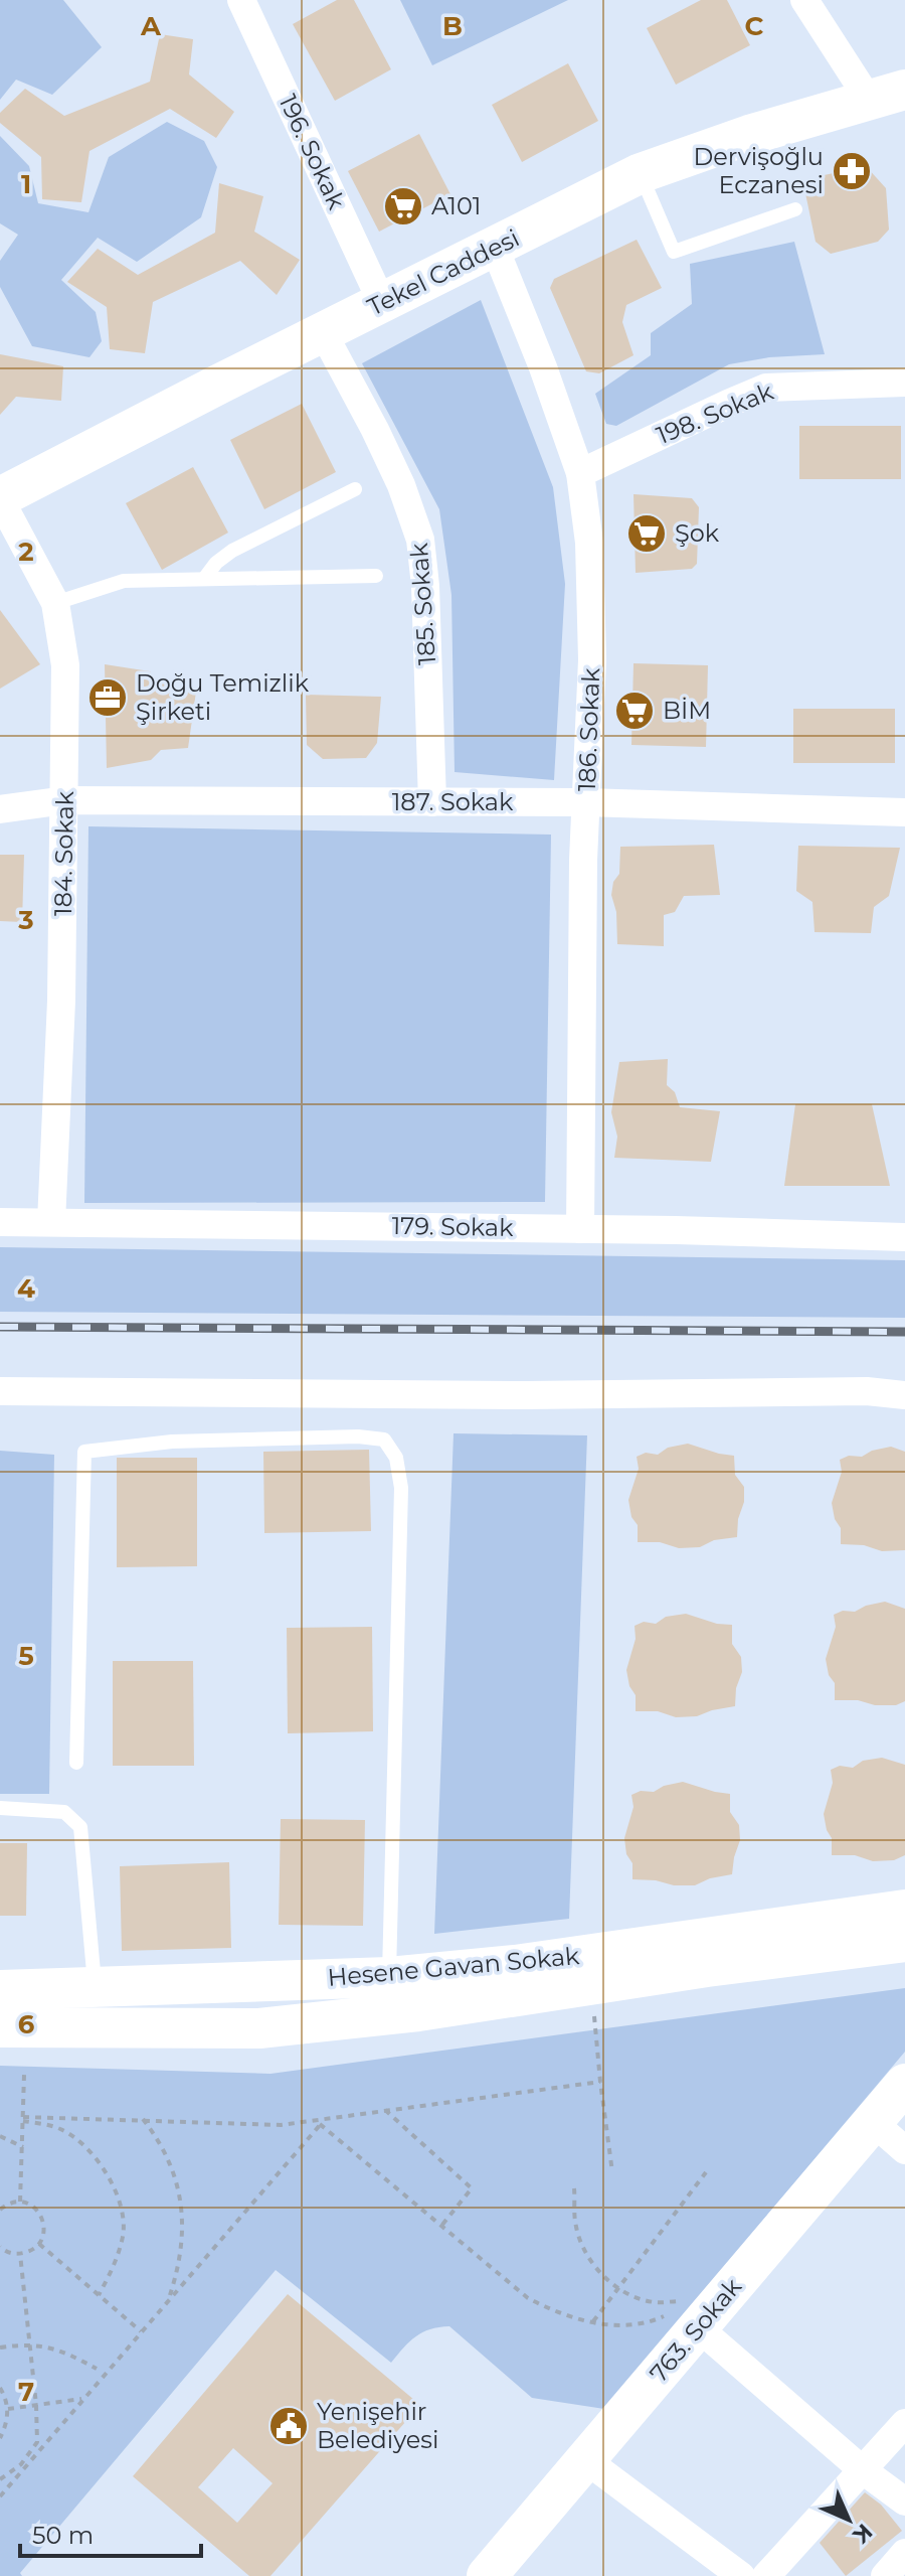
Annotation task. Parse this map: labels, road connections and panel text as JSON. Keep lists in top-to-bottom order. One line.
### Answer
{"streets":{"street":["196. Sokak","Tekel Caddesi","198. Sokak","185. Sokak","186. Sokak","187. Sokak","184. Sokak","179. Sokak","Hesene Gavan Sokak","763. Sokak"]},"crossings":[["196. Sokak","Tekel Caddesi"],["Tekel Caddesi","185. Sokak"],["Tekel Caddesi","186. Sokak"],["Tekel Caddesi","184. Sokak"],["198. Sokak","186. Sokak"],["185. Sokak","187. Sokak"],["186. Sokak","187. Sokak"],["186. Sokak","179. Sokak"],["187. Sokak","184. Sokak"],["184. Sokak","179. Sokak"]],"places":{"pharmacy":["Dervişoğlu Eczanesi"],"supermarket":["A101","Şok","BİM"],"office":["Doğu Temizlik Şirketi"],"public building":["Yenişehir Belediyesi"]},"scale_bar":"50 m","north":"bottom right","grid":{"columns":["A","B","C"],"rows":["1","2","3","4","5","6","7"]}}
